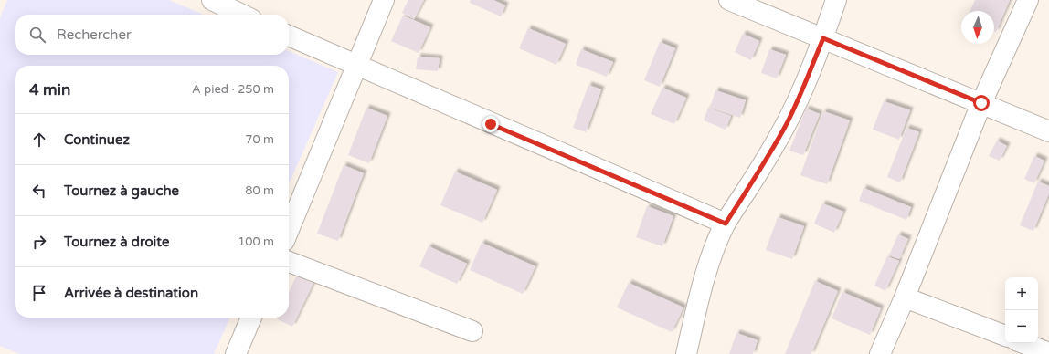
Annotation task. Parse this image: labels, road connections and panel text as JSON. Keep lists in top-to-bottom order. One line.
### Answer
{"north":"bottom","page":{"search":"Rechercher","heading":["4 min","À pied · 250 m"],"list":[["Continuez","70 m"],["Tournez à gauche","80 m"],["Tournez à droite","100 m"],"Arrivée à destination"],"map_buttons":["+","−"]}}
